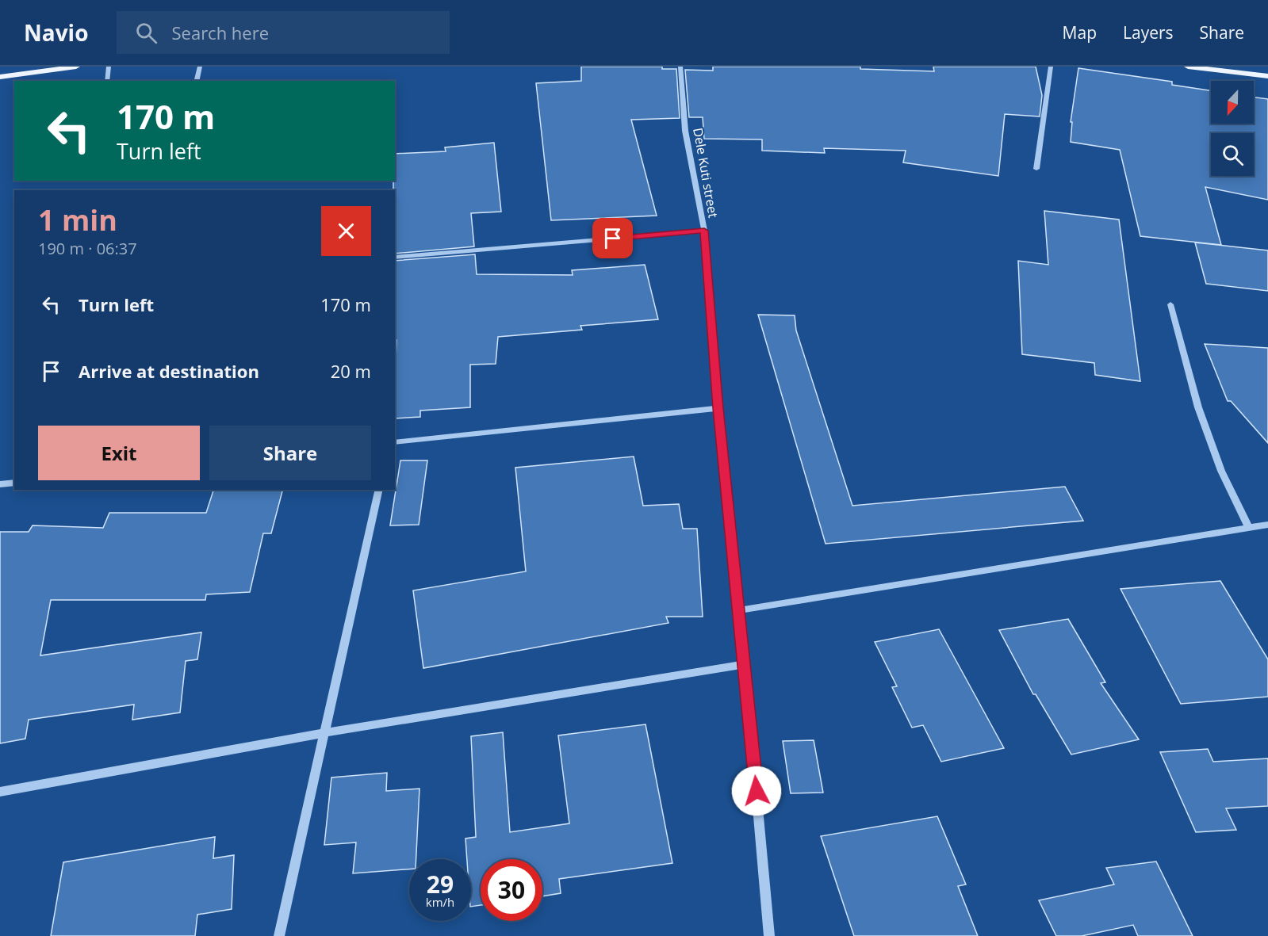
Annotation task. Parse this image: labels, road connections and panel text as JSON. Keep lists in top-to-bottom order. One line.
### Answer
{"streets":{"street":["Dele Kuti street"]},"north":"bottom","page":{"header":"Navio","search":"Search here","nav":["Map","Layers","Share"],"turn":["170 m","Turn left"],"heading":["1 min","190 m · 06:37"],"list":[{"name":"Turn left","value":"170 m"},{"name":"Arrive at destination","value":"20 m"}],"buttons":["Exit","Share"],"speed":"29 km/h","limit":"30"}}
